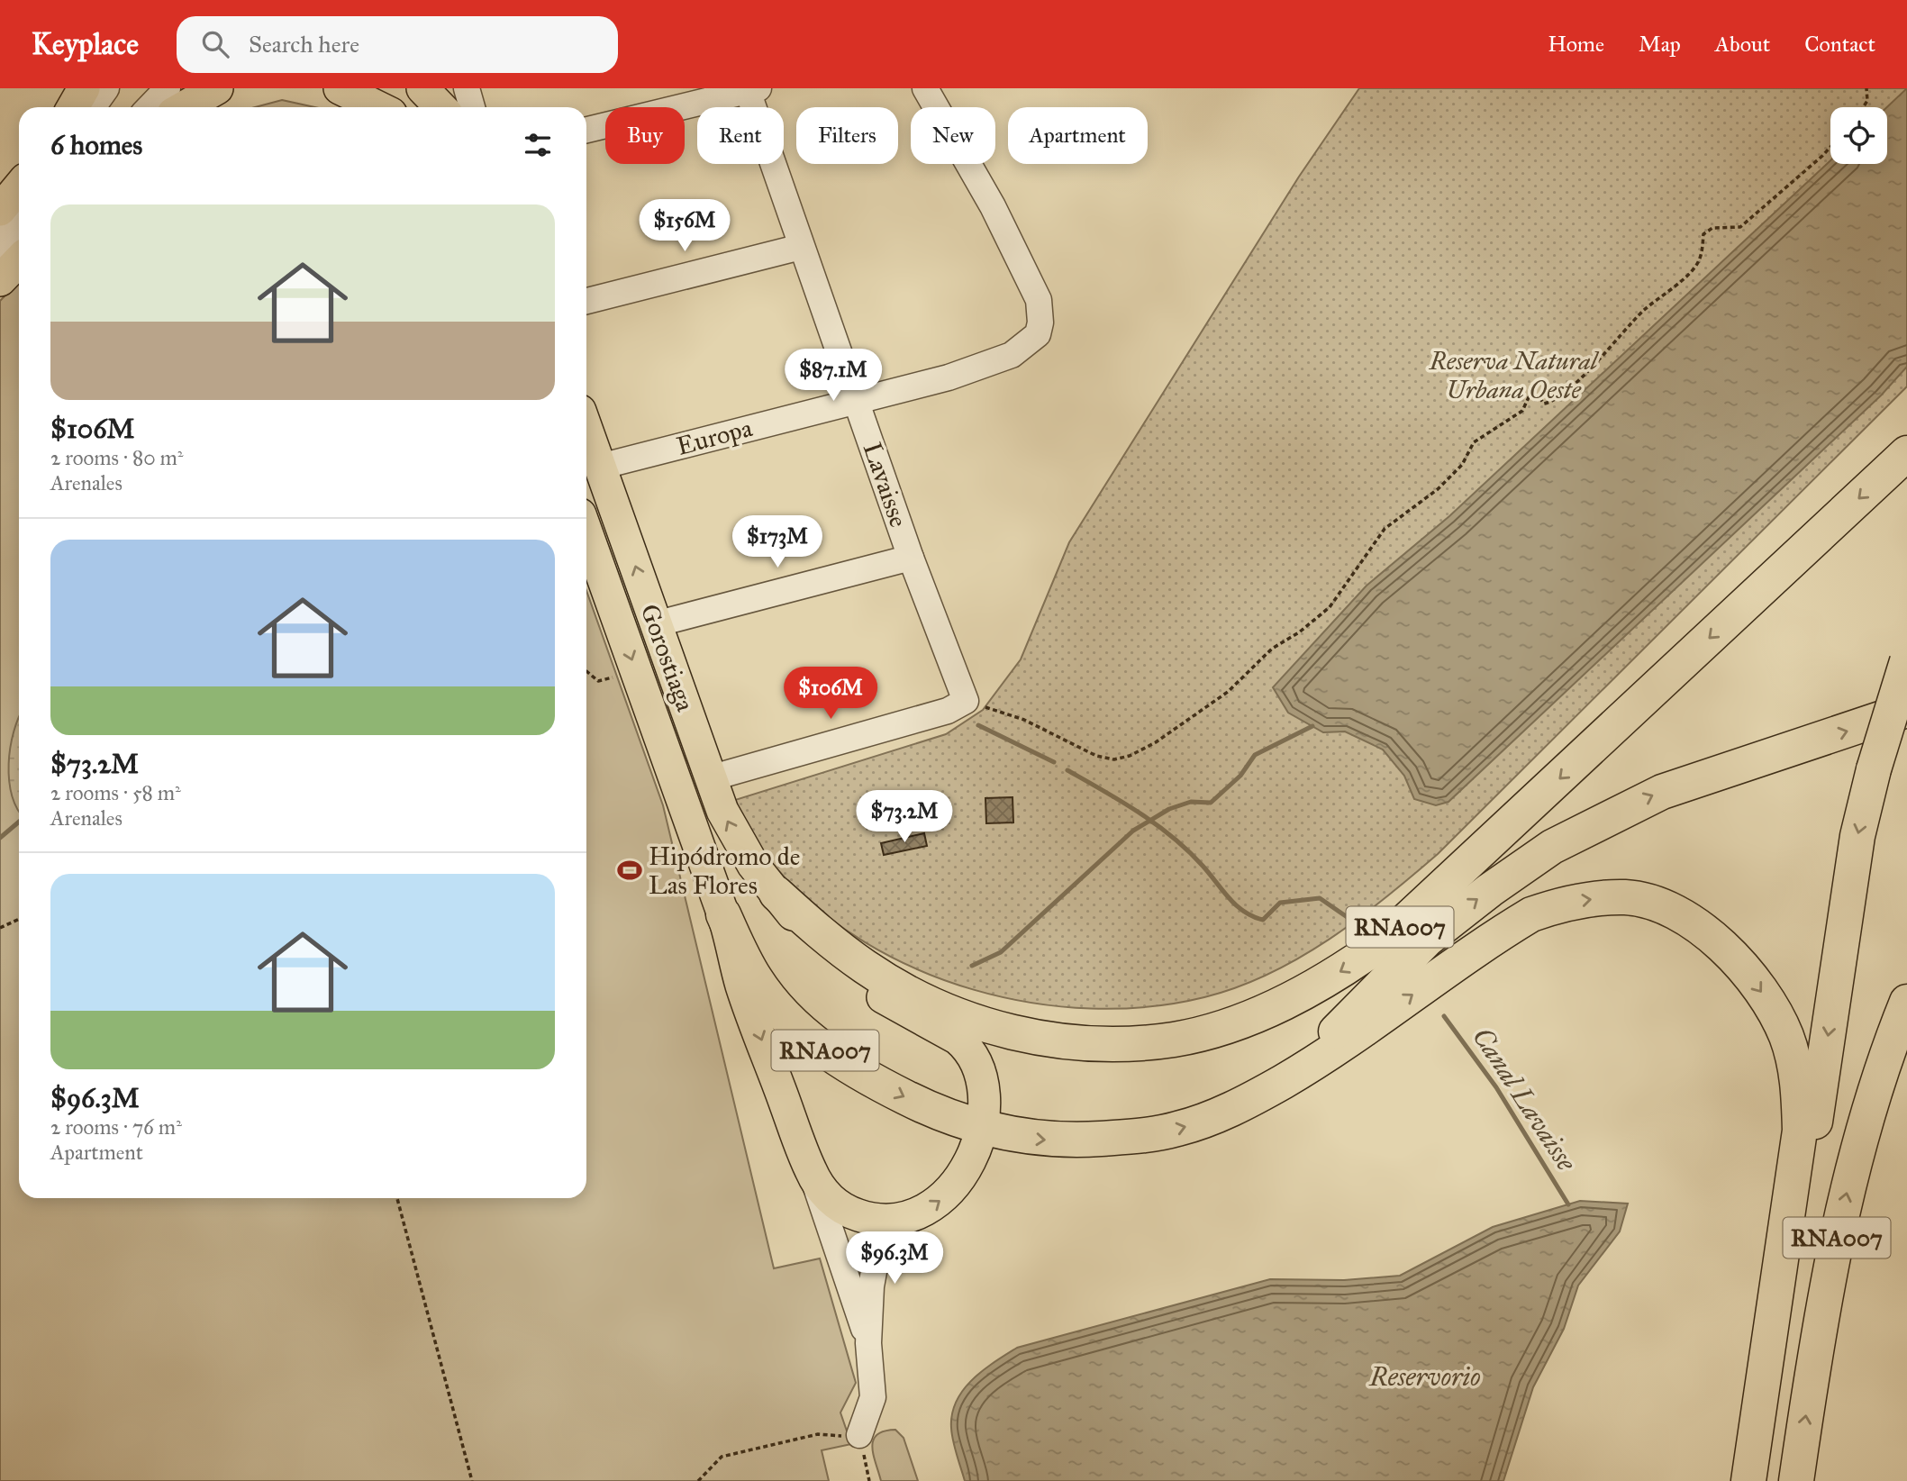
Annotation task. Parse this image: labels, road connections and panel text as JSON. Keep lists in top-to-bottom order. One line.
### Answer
{"streets":{"highway":["RNA007"],"main road":["Gorostiaga"],"street":["Europa","Lavaisse"]},"crossings":[["Europa","Lavaisse"],["Europa","Gorostiaga"],["Gorostiaga","RNA007"]],"water":["Canal Lavaisse","Reservorio"],"parks":["Reserva Natural Urbana Oeste"],"places":{"sports":["Hipódromo de Las Flores"]},"page":{"header":"Keyplace","search":"Search here","nav":["Home","Map","About","Contact"],"chip":["Buy","Rent","Filters","New","Apartment"],"heading":"6 homes","list":[{"name":"$106M","note":"2 rooms · 80 m² · Arenales"},{"name":"$73.2M","note":"2 rooms · 58 m² · Arenales"},{"name":"$96.3M","note":"2 rooms · 76 m² · Apartment"}],"price":["$156M","$87.1M","$173M","$106M","$73.2M","$96.3M"]}}
